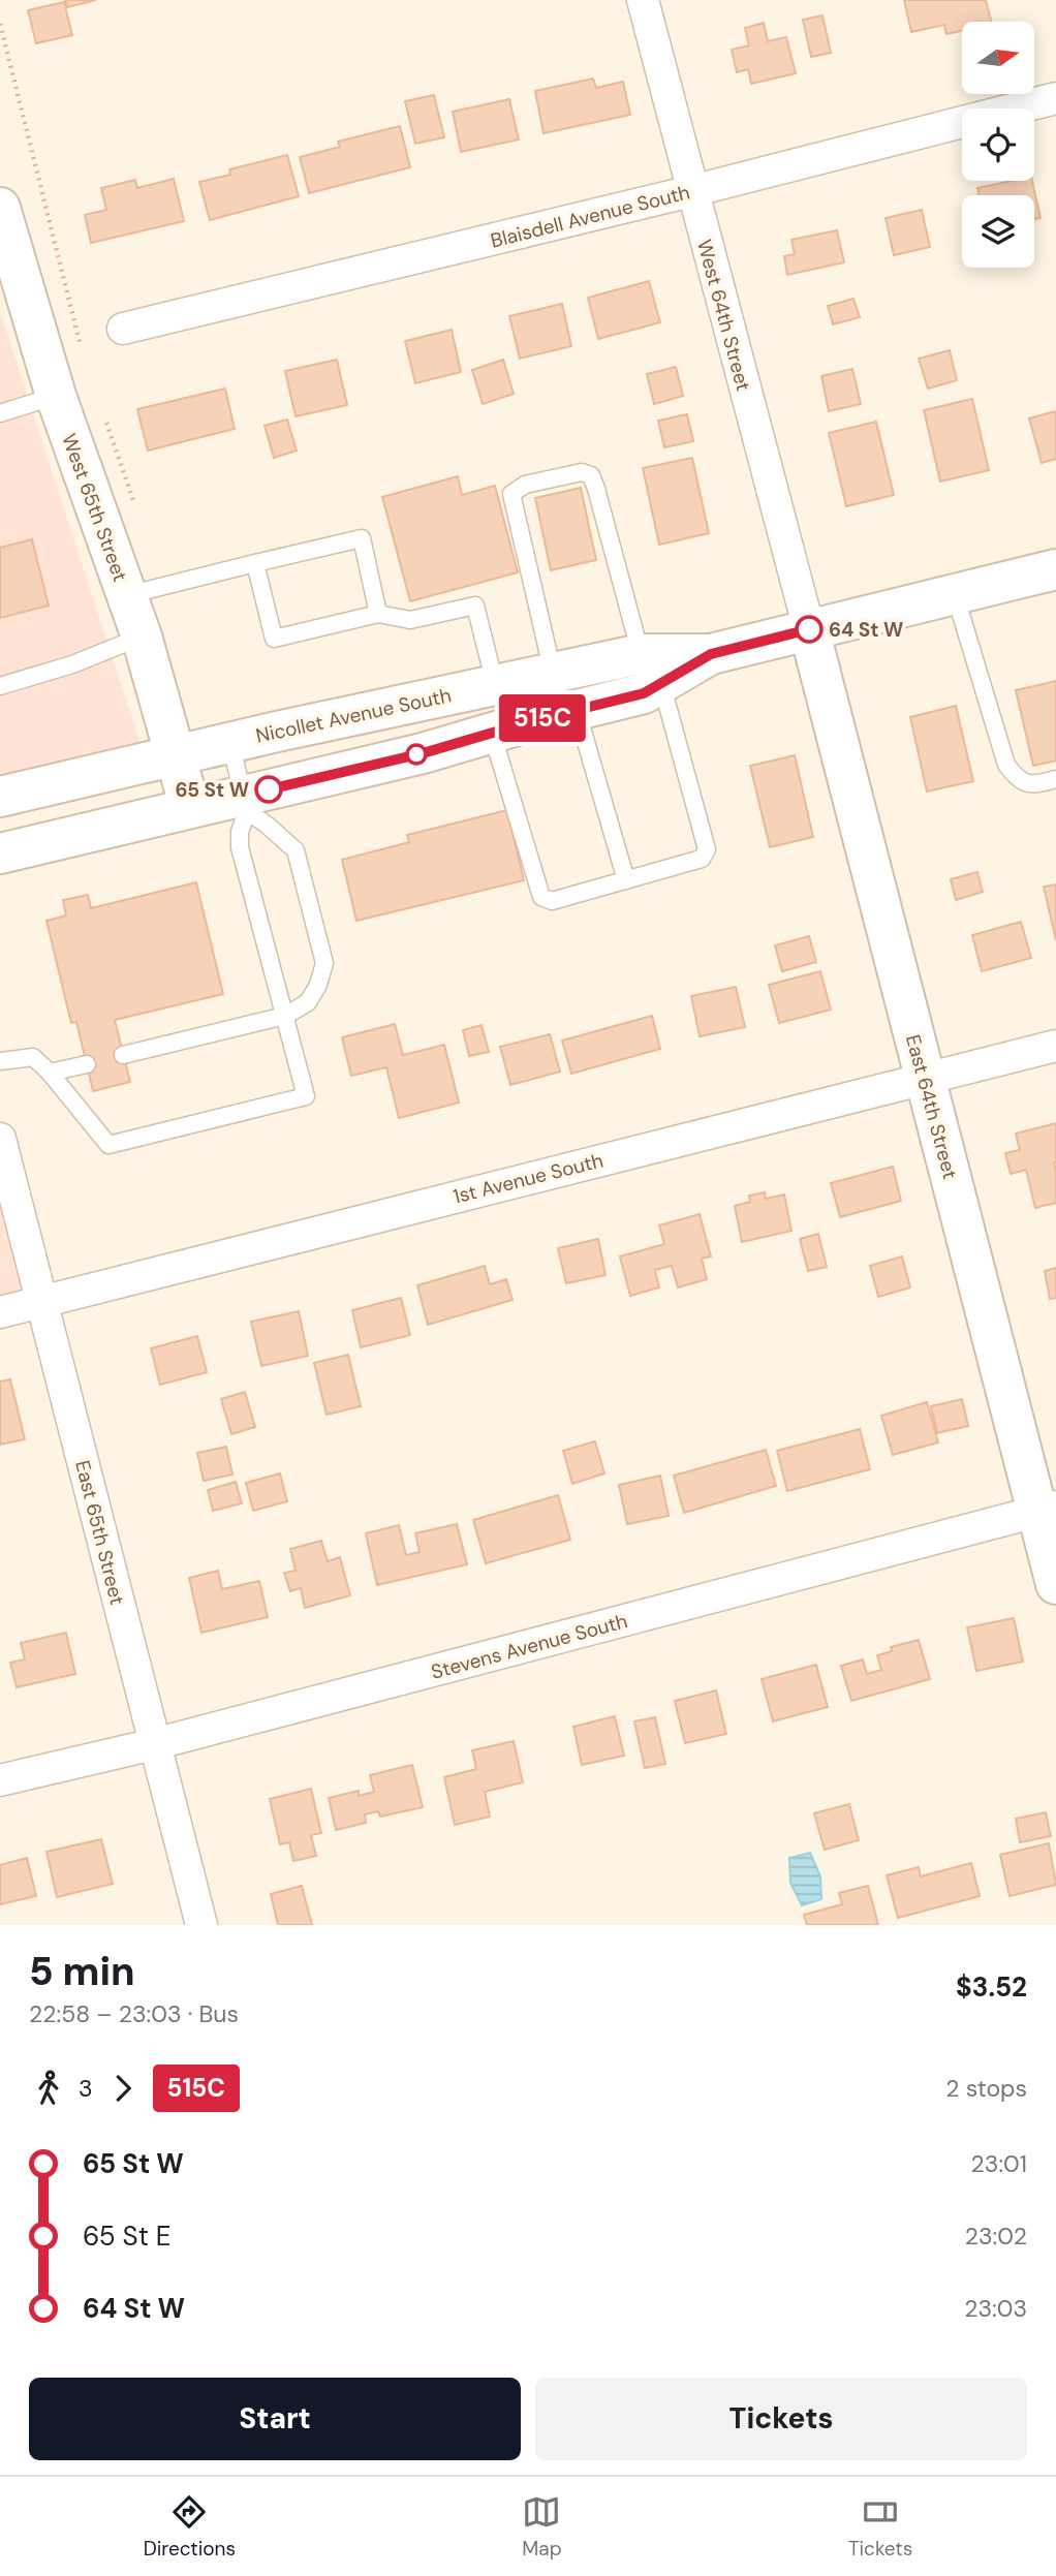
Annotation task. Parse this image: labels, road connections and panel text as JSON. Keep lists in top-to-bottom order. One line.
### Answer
{"streets":{"main road":["West 65th Street","Nicollet Avenue South","East 64th Street"],"street":["Blaisdell Avenue South","West 64th Street","1st Avenue South","East 65th Street","Stevens Avenue South"]},"crossings":[["Blaisdell Avenue South","West 64th Street"],["West 64th Street","Nicollet Avenue South"],["West 64th Street","East 64th Street"],["West 65th Street","Nicollet Avenue South"],["Nicollet Avenue South","East 64th Street"],["East 64th Street","1st Avenue South"],["East 64th Street","Stevens Avenue South"],["1st Avenue South","East 65th Street"],["East 65th Street","Stevens Avenue South"]],"places":["64 St W","65 St W"],"lines":["bus line 515C"],"north":"right","page":{"on_map":"515C","heading":["5 min","22:58 – 23:03 · Bus","$3.52"],"legs":["3","515C","2 stops"],"list":[{"name":"65 St W","value":"23:01"},{"name":"65 St E","value":"23:02"},{"name":"64 St W","value":"23:03"}],"buttons":["Start","Tickets"],"tabs":["Directions","Map","Tickets"]}}
